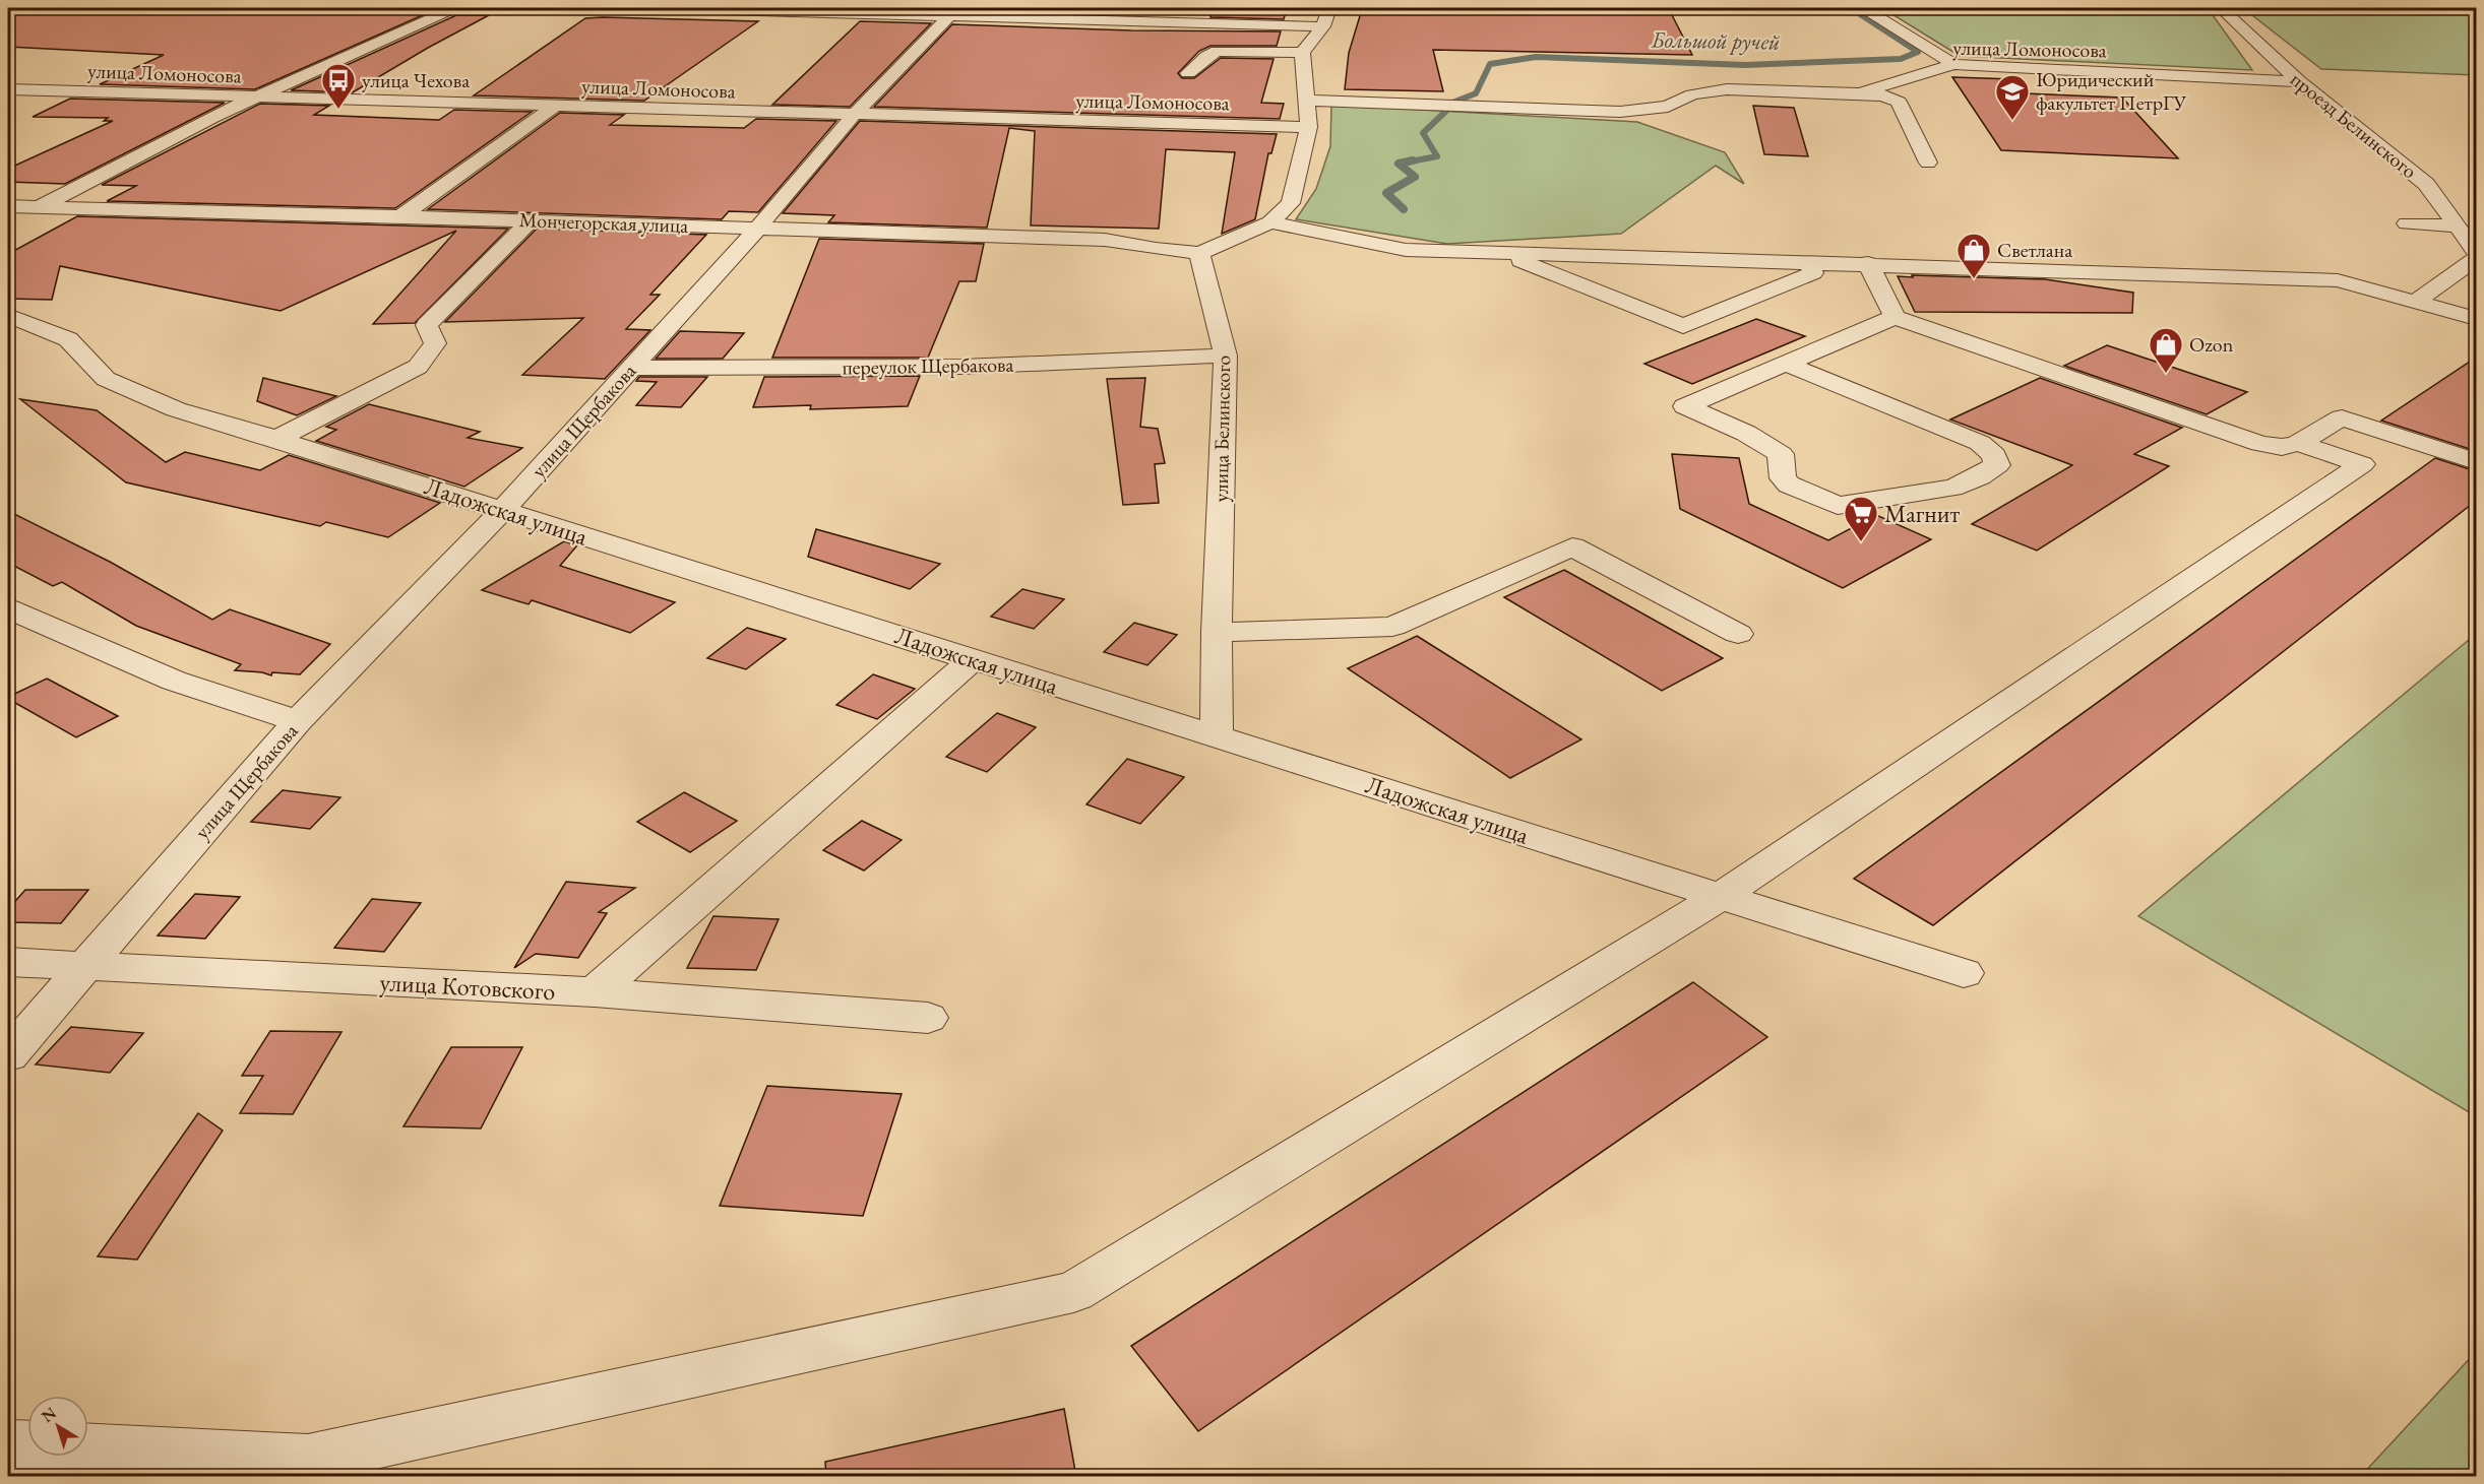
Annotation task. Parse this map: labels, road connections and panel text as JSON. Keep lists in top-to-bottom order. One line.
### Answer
{"streets":{"street":["улица Ломоносова","проезд Белинского","Мончегорская улица","переулок Щербакова","улица Щербакова","улица Белинского","Ладожская улица","улица Котовского"]},"crossings":[["улица Ломоносова","проезд Белинского"],["улица Ломоносова","улица Щербакова"],["Мончегорская улица","улица Щербакова"],["Мончегорская улица","улица Белинского"],["переулок Щербакова","улица Щербакова"],["переулок Щербакова","улица Белинского"],["улица Щербакова","Ладожская улица"],["улица Щербакова","улица Котовского"],["улица Белинского","Ладожская улица"]],"water":["Большой ручей"],"places":{"bus stop":["улица Чехова"],"school or university":["Юридический факультет ПетрГУ"],"shop":["Светлана","Ozon"],"supermarket":["Магнит"]},"north":"top left"}
